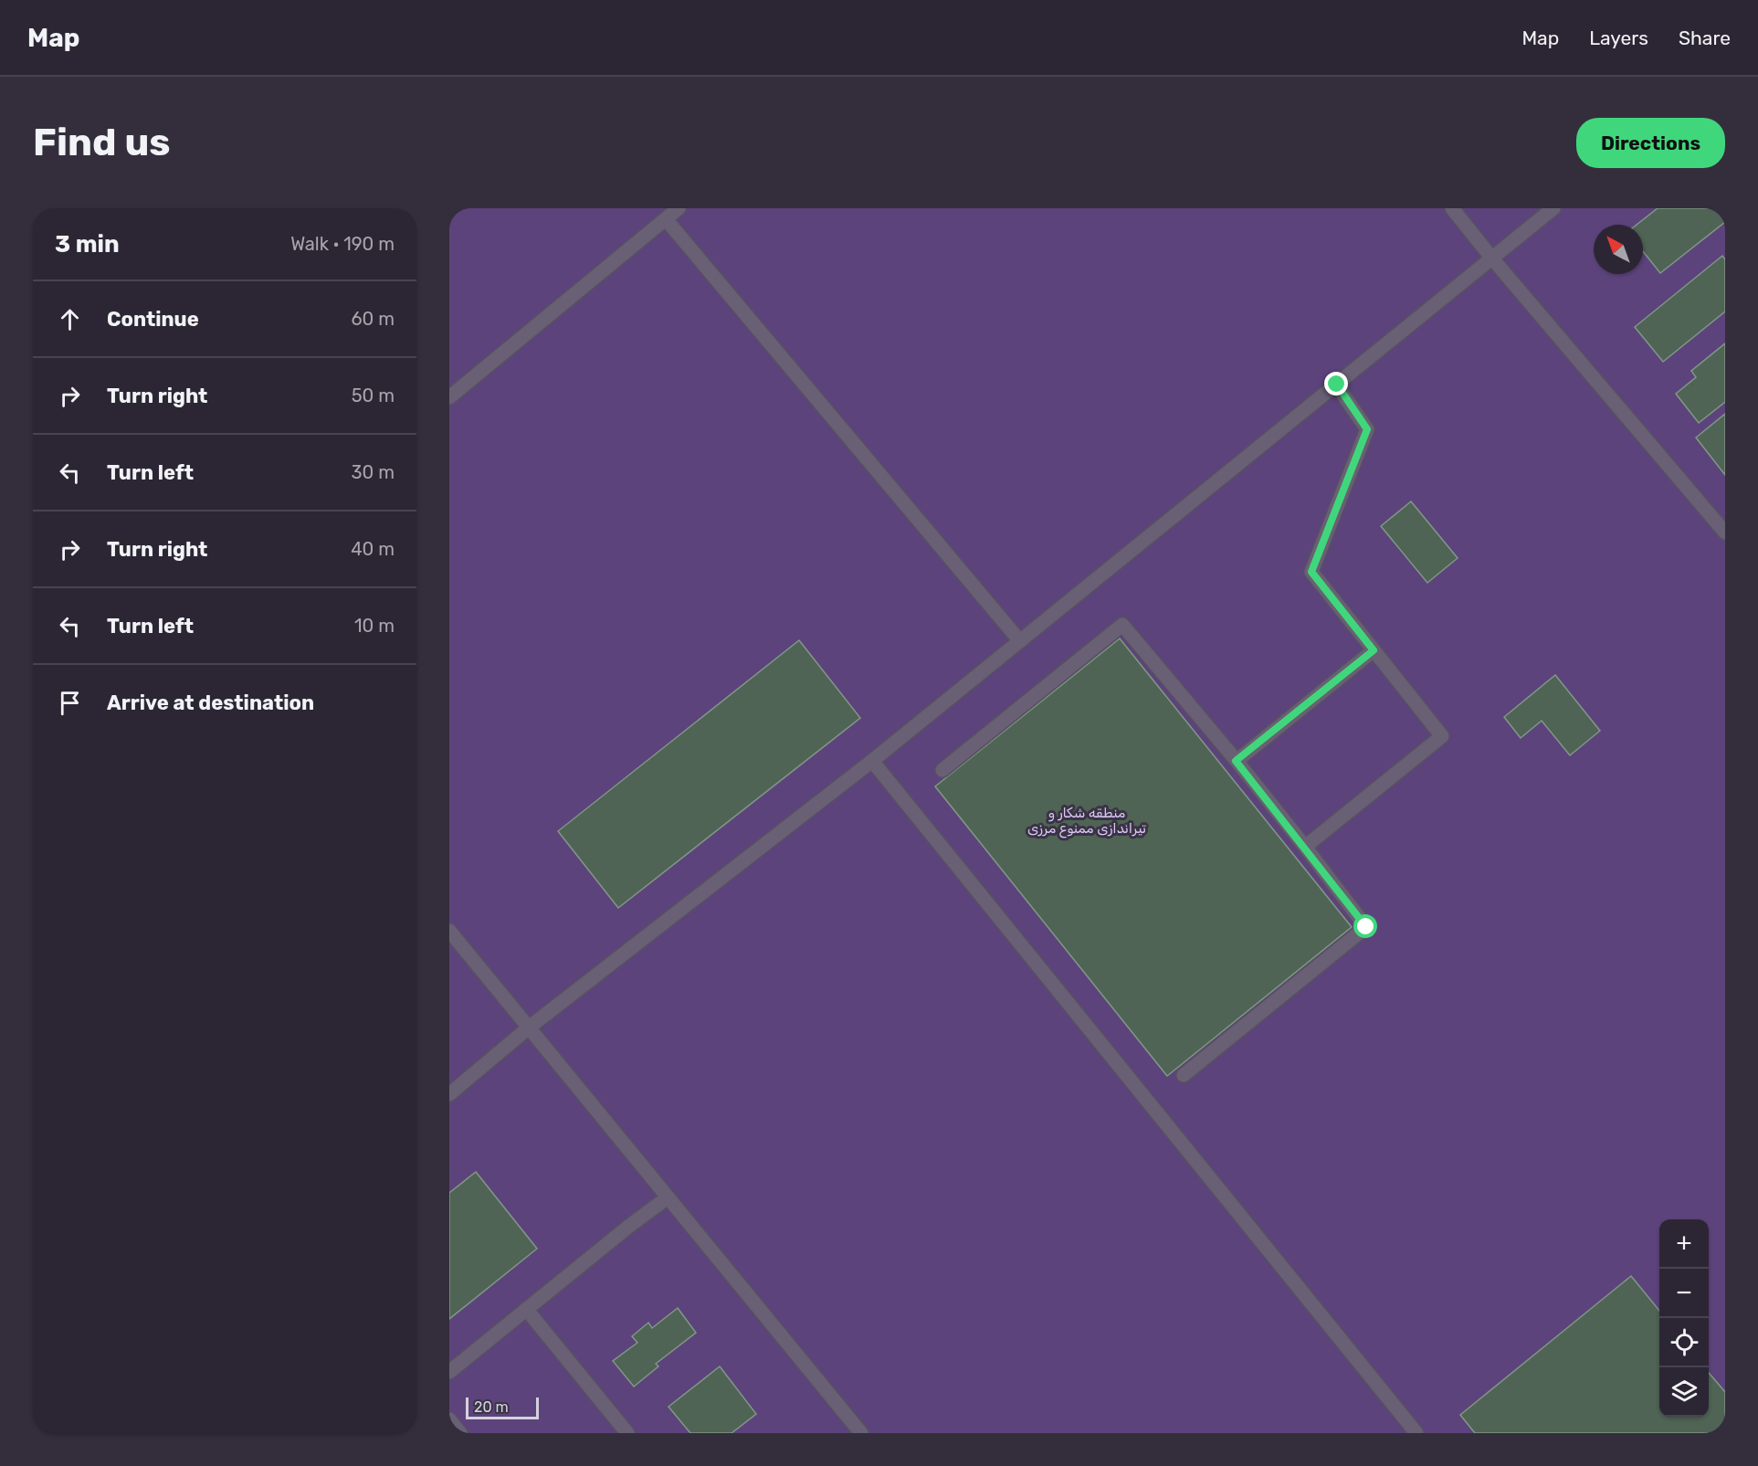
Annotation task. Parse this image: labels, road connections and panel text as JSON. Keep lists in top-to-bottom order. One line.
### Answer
{"parks":["منطقه شکار و تیراندازی ممنوع مرزی"],"scale_bar":"20 m","north":"top left","page":{"header":"Map","nav":["Map","Layers","Share"],"buttons":"Directions","title":"Find us","heading":["3 min","Walk · 190 m"],"list":[["Continue","60 m"],["Turn right","50 m"],["Turn left","30 m"],["Turn right","40 m"],["Turn left","10 m"],"Arrive at destination"],"map_buttons":["+","−"],"scale":"20 m"}}
